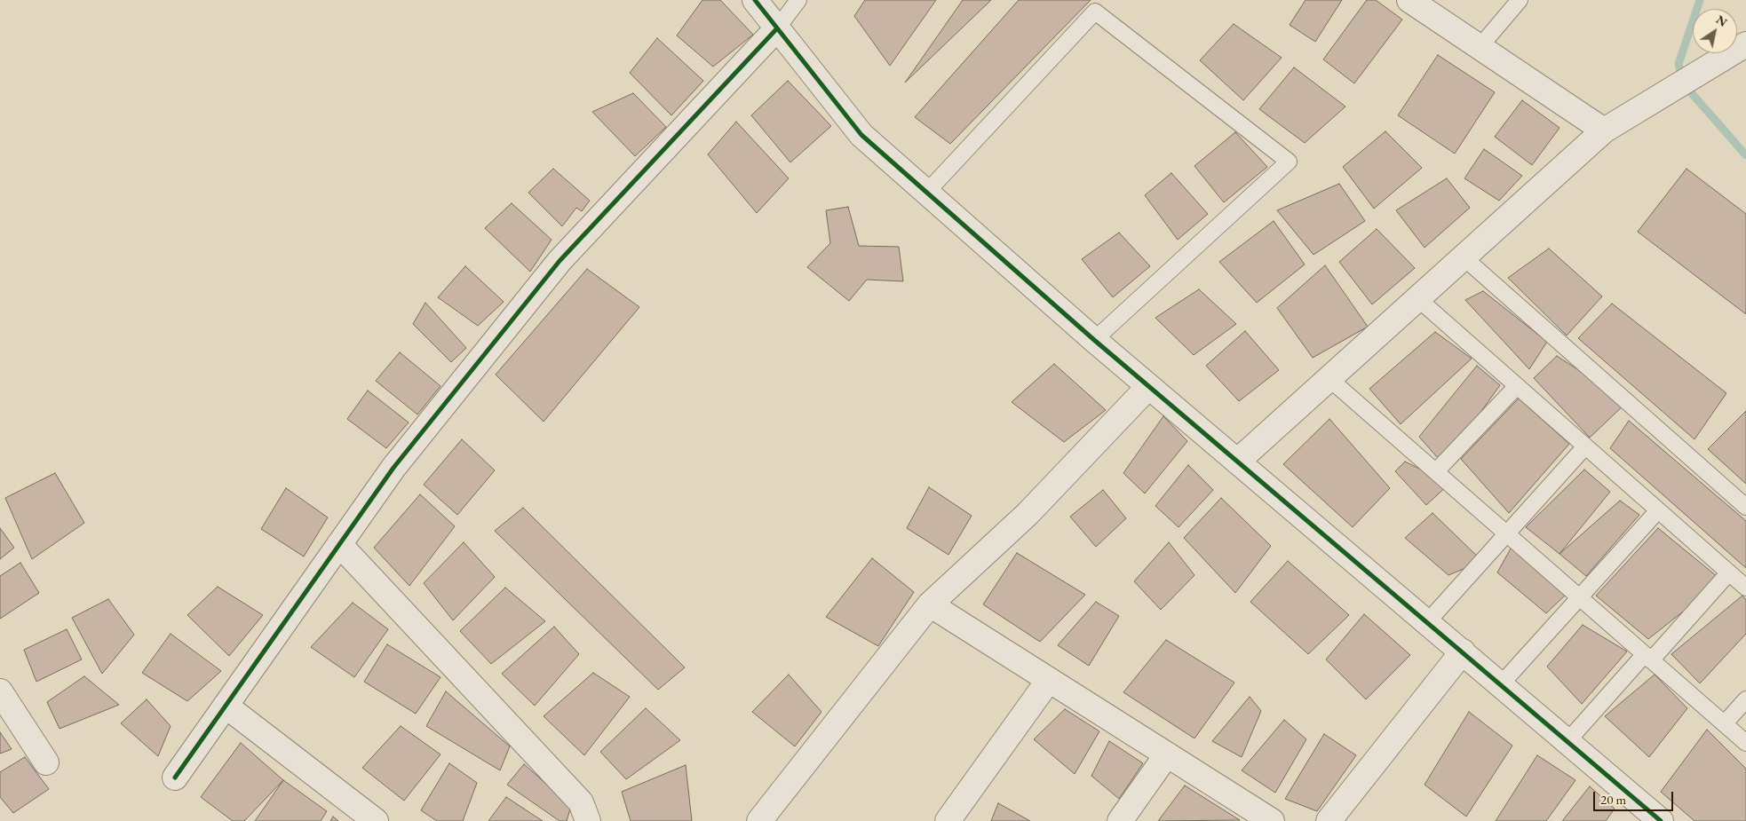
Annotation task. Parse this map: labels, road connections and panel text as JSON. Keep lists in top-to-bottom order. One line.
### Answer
{"scale_bar":"20 m","north":"top right"}
